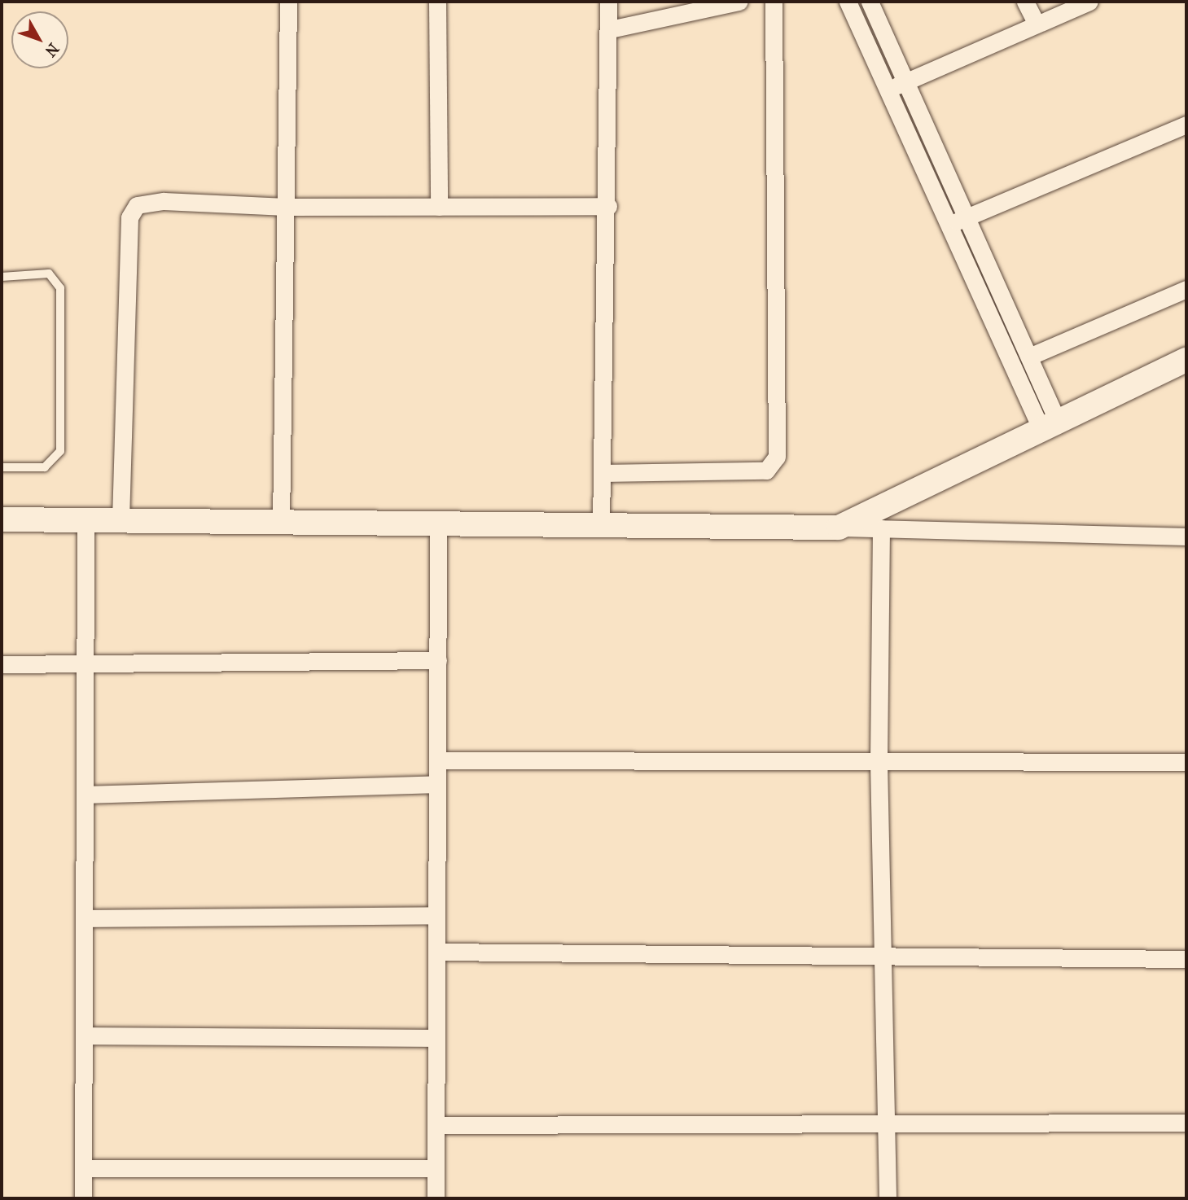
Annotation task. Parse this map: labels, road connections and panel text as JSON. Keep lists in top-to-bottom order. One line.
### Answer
{"north":"bottom right"}
